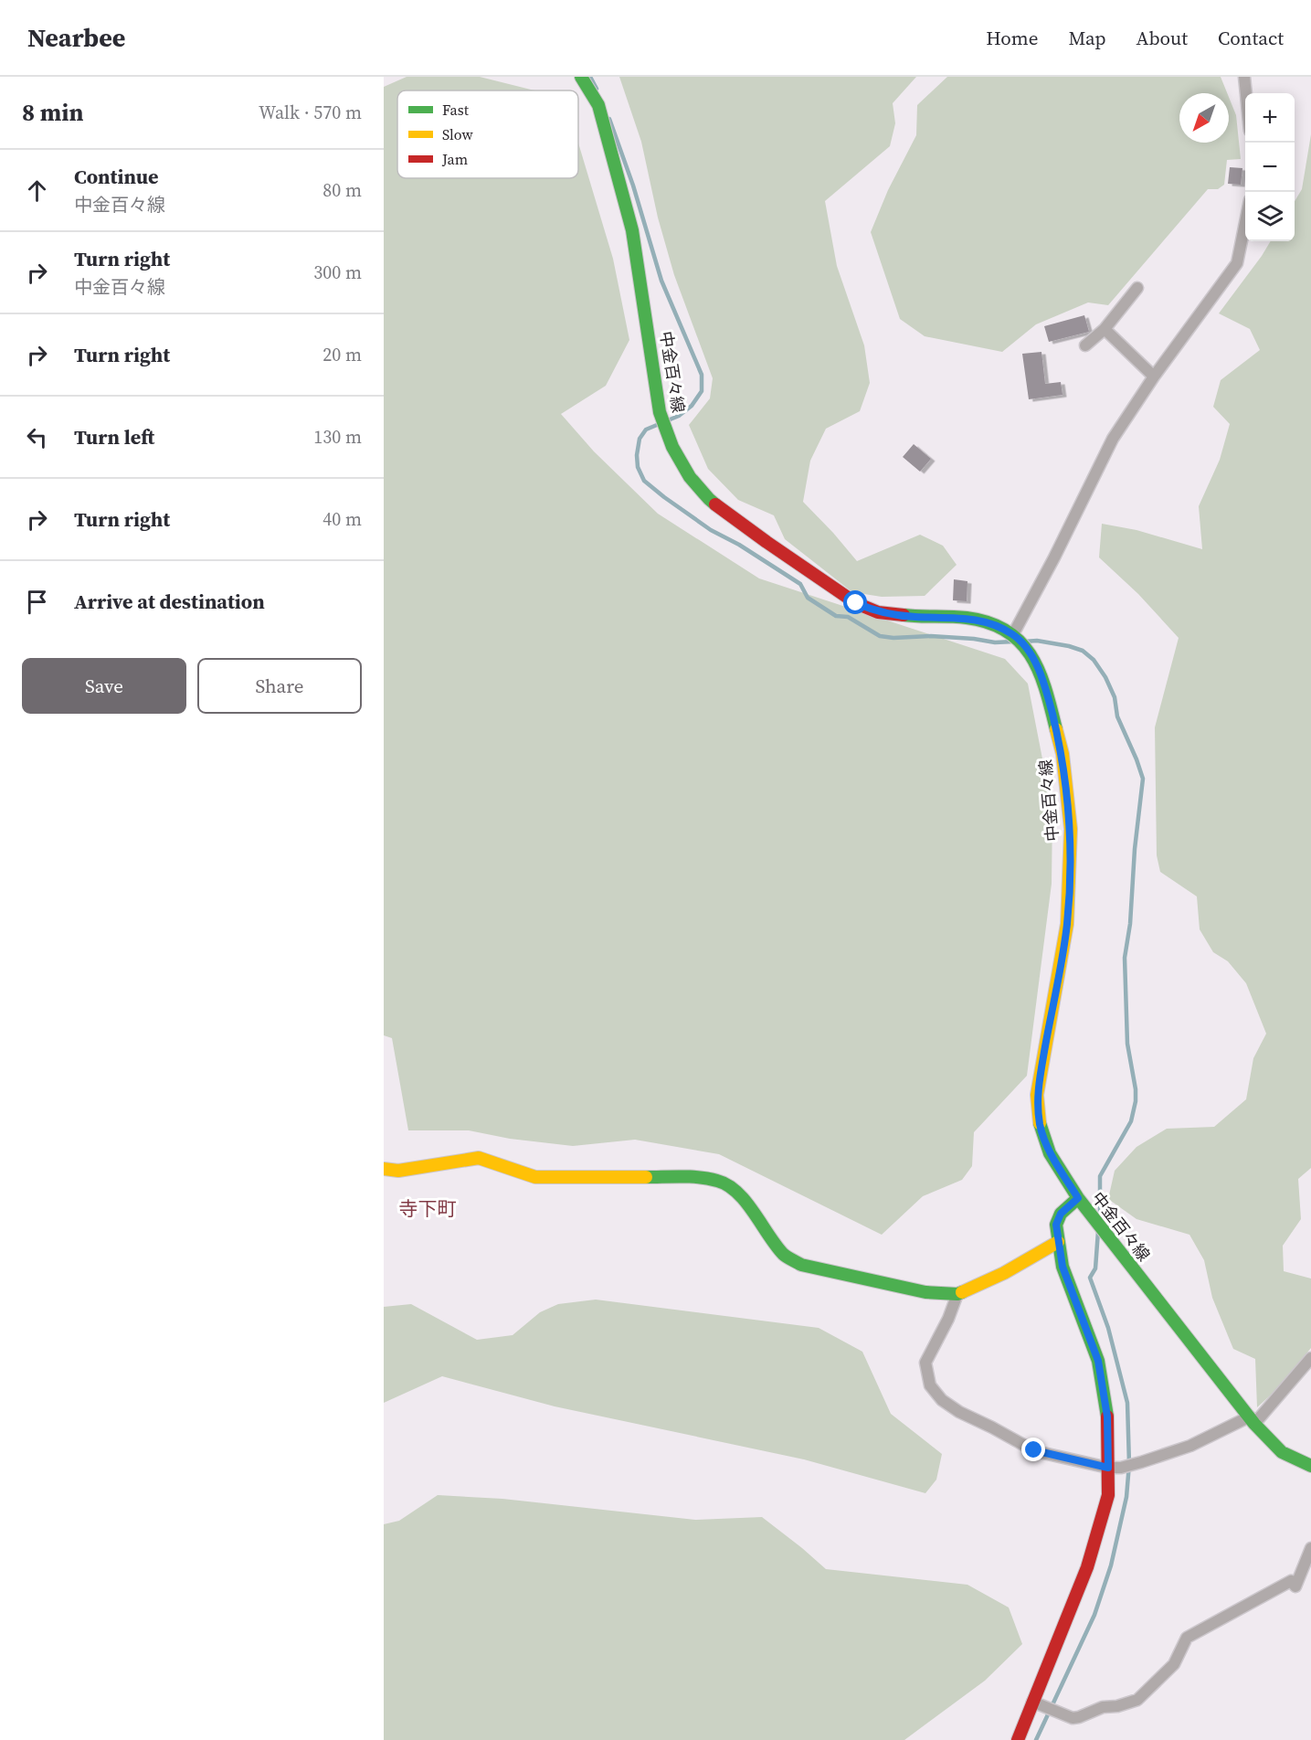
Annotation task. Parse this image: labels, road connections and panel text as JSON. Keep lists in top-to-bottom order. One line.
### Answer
{"streets":{"main road":["中金百々線"]},"districts":["寺下町"],"legend":["Fast","Slow","Jam"],"north":"bottom left","page":{"header":"Nearbee","nav":["Home","Map","About","Contact"],"heading":["8 min","Walk · 570 m"],"map_buttons":["+","−"],"list":[["Continue","中金百々線","80 m"],["Turn right","中金百々線","300 m"],["Turn right","20 m"],["Turn left","130 m"],["Turn right","40 m"],"Arrive at destination"],"buttons":["Save","Share"]}}
